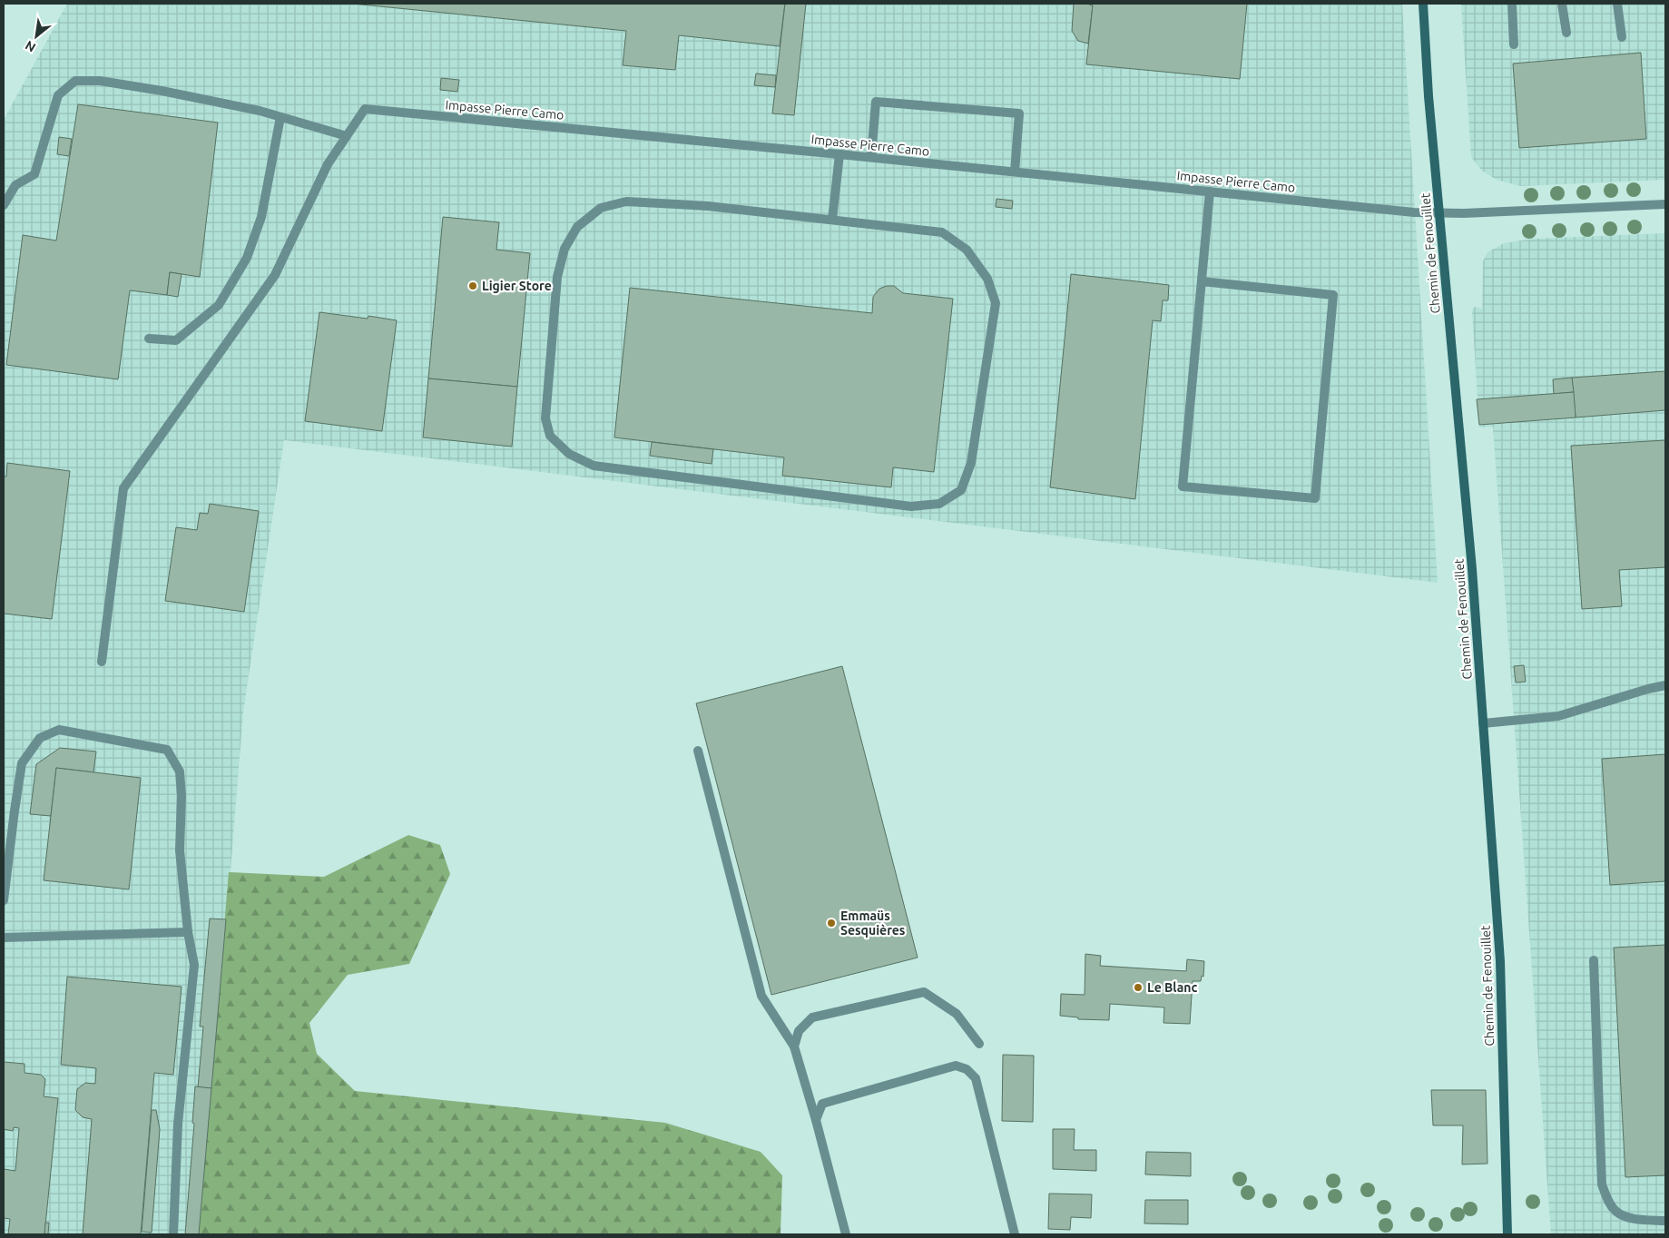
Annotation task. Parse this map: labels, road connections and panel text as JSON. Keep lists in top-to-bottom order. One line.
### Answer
{"streets":{"street":["Impasse Pierre Camo","Chemin de Fenouillet"]},"crossings":[["Impasse Pierre Camo","Chemin de Fenouillet"]],"places":["Ligier Store","Emmaüs Sesquières","Le Blanc"],"north":"bottom left"}
